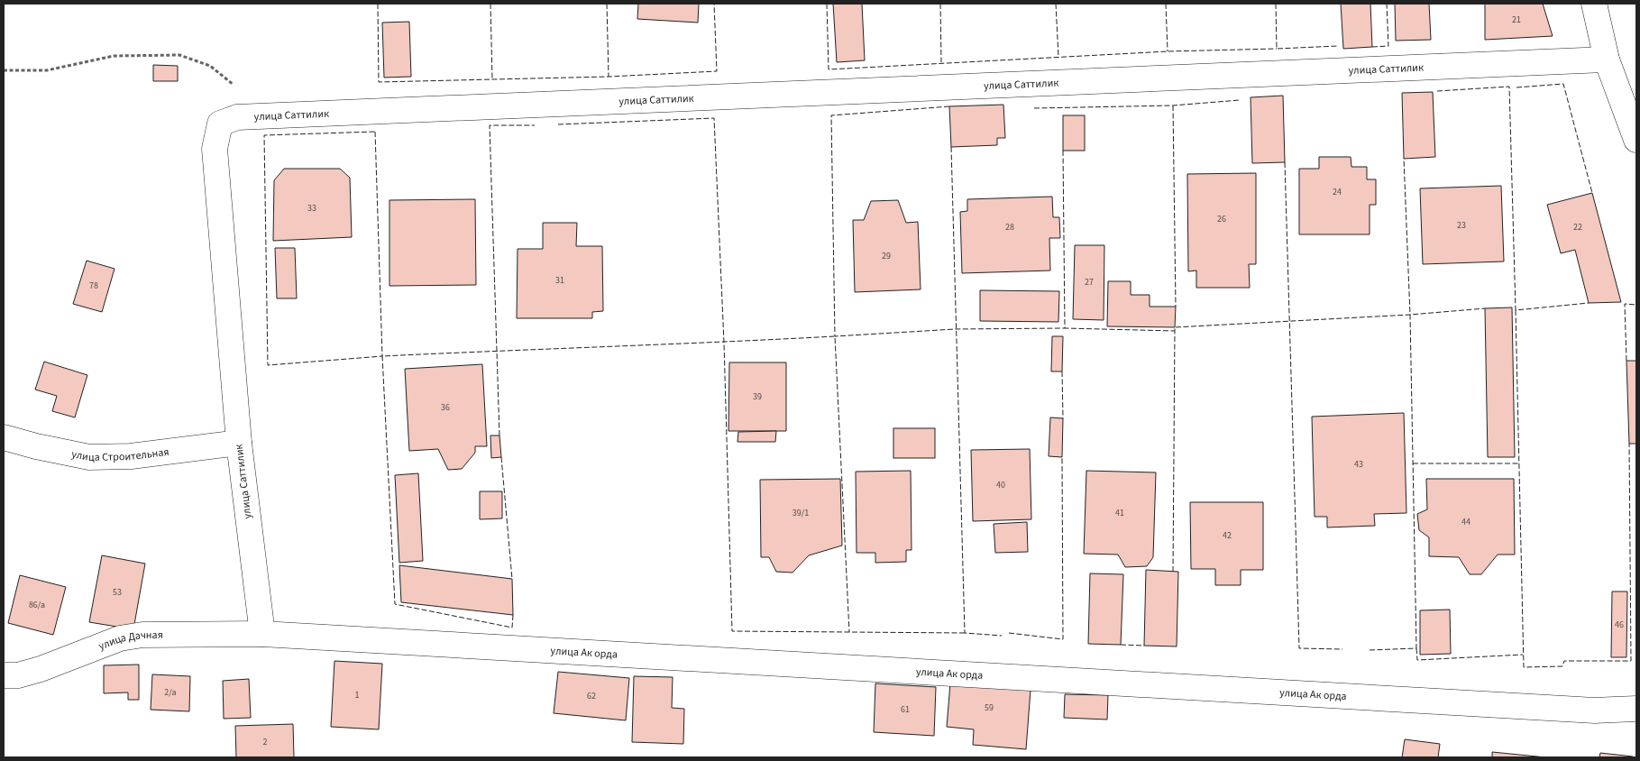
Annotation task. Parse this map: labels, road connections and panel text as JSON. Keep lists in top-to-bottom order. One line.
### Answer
{"streets":{"street":["улица Саттилик","улица Строительная","улица Дачная","улица Ак орда"]},"crossings":[["улица Саттилик","улица Строительная"],["улица Саттилик","улица Дачная"],["улица Саттилик","улица Ак орда"],["улица Дачная","улица Ак орда"]],"house_numbers":["21","24","33","26","23","28","22","29","31","27","78","39","36","43","40","39/1","41","44","42","53","86/а","46","2/а","1","62","59","61","2"]}
